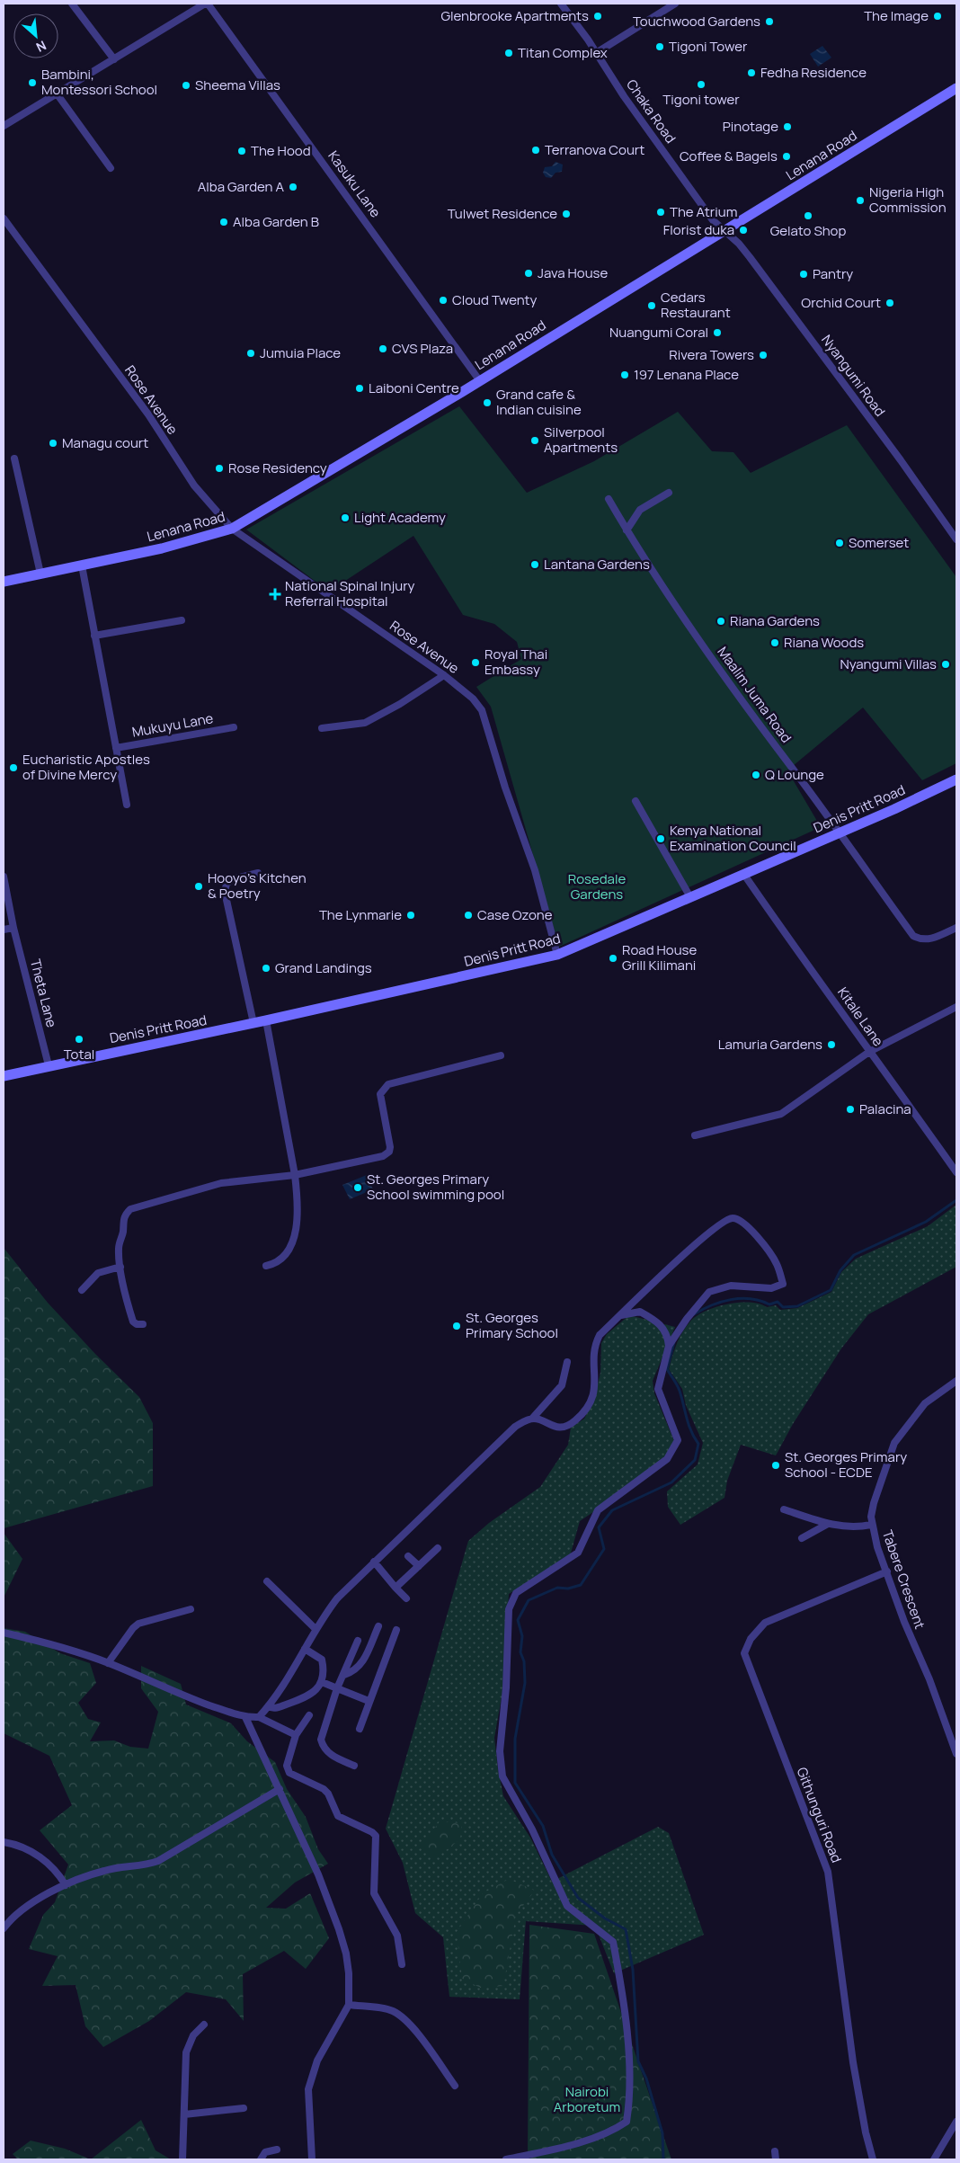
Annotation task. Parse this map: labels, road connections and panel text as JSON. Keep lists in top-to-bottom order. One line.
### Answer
{"streets":{"street":["Chaka Road","Lenana Road","Kasuku Lane","Nyangumi Road","Rose Avenue","Maalim Juma Road","Mukuyu Lane","Denis Pritt Road","Theta Lane","Kitale Lane","Tabere Crescent","Githunguri Road"]},"crossings":[["Chaka Road","Lenana Road"],["Chaka Road","Nyangumi Road"],["Lenana Road","Kasuku Lane"],["Lenana Road","Nyangumi Road"],["Lenana Road","Rose Avenue"],["Lenana Road","Mukuyu Lane"],["Rose Avenue","Denis Pritt Road"],["Maalim Juma Road","Denis Pritt Road"],["Denis Pritt Road","Theta Lane"],["Denis Pritt Road","Kitale Lane"],["Tabere Crescent","Githunguri Road"]],"parks":["Rosedale Gardens","Nairobi Arboretum"],"places":{"other":["Glenbrooke Apartments","The Image","Touchwood Gardens","Tigoni Tower","Titan Complex","Fedha Residence","Bambini, Montessori School","Tigoni tower","Sheema Villas","Pinotage","Terranova Court","The Hood","Coffee & Bagels","Alba Garden A","Nigeria High Commission","The Atrium","Tulwet Residence","Gelato Shop","Alba Garden B","Florist duka","Java House","Pantry","Cloud Twenty","Orchid Court","Cedars Restaurant","Nuangumi Coral","CVS Plaza","Jumuia Place","Rivera Towers","197 Lenana Place","Laiboni Centre","Grand cafe & Indian cuisine","Silverpool Apartments","Managu court","Rose Residency","Light Academy","Somerset","Lantana Gardens","Riana Gardens","Riana Woods","Royal Thai Embassy","Nyangumi Villas","Eucharistic Apostles of Divine Mercy","Q Lounge","Kenya National Examination Council","Hooyo's Kitchen & Poetry","The Lynmarie","Case Ozone","Road House Grill Kilimani","Grand Landings","Total","Lamuria Gardens","Palacina","St. Georges Primary School swimming pool","St. Georges Primary School","St. Georges Primary School - ECDE"],"health":["National Spinal Injury Referral Hospital"]},"north":"bottom right"}
